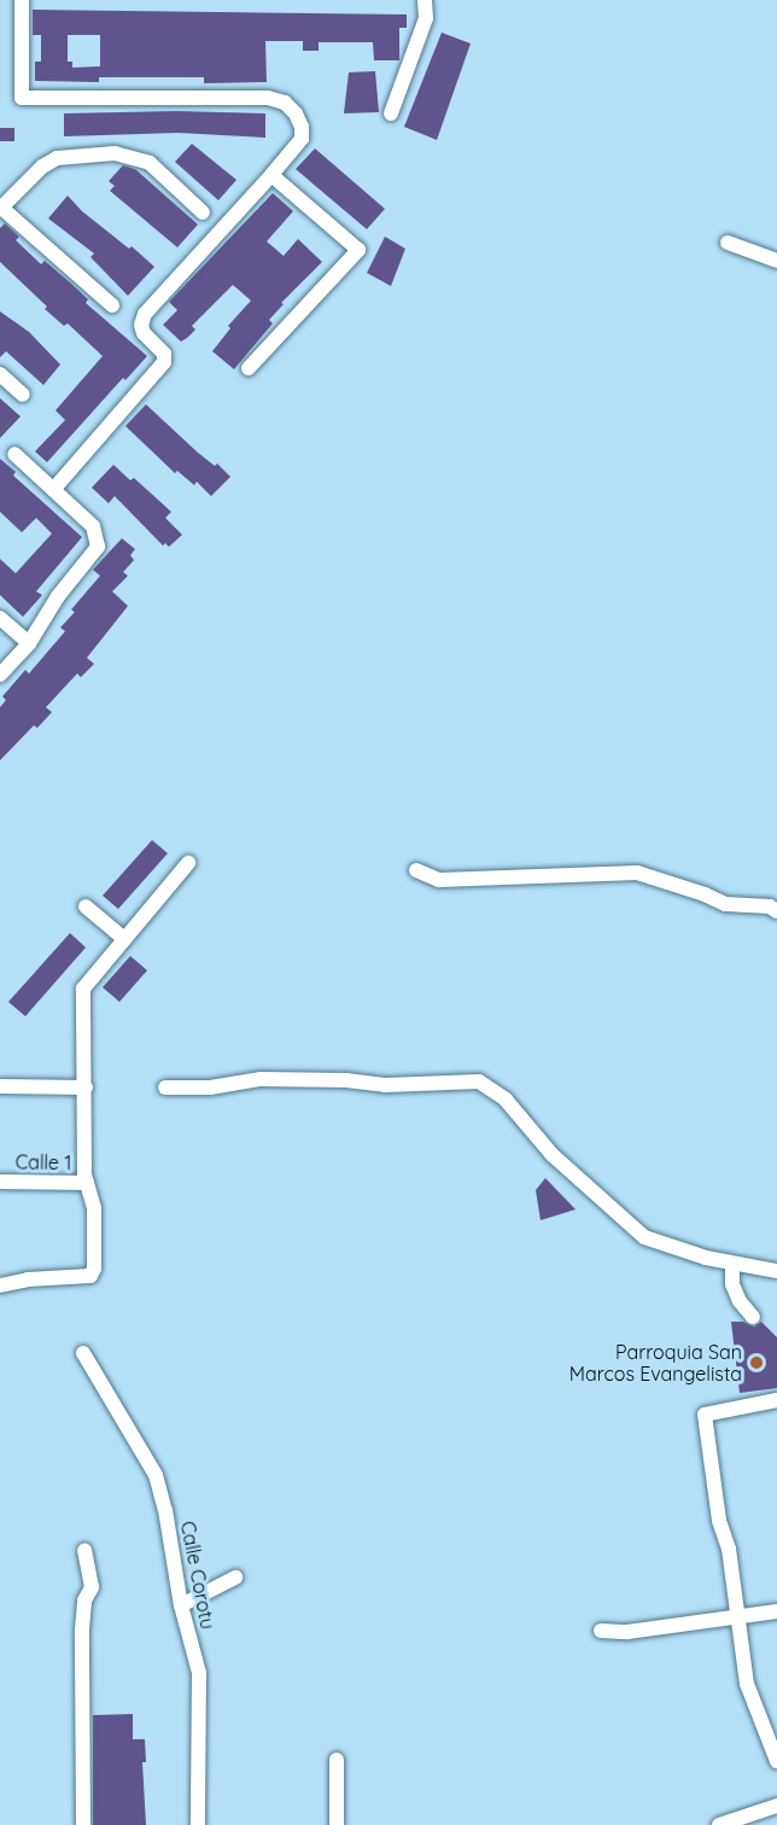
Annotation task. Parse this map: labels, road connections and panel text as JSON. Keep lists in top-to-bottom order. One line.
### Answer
{"streets":{"street":["Calle 1","Calle Corotu"]},"places":["Parroquia San Marcos Evangelista"]}
